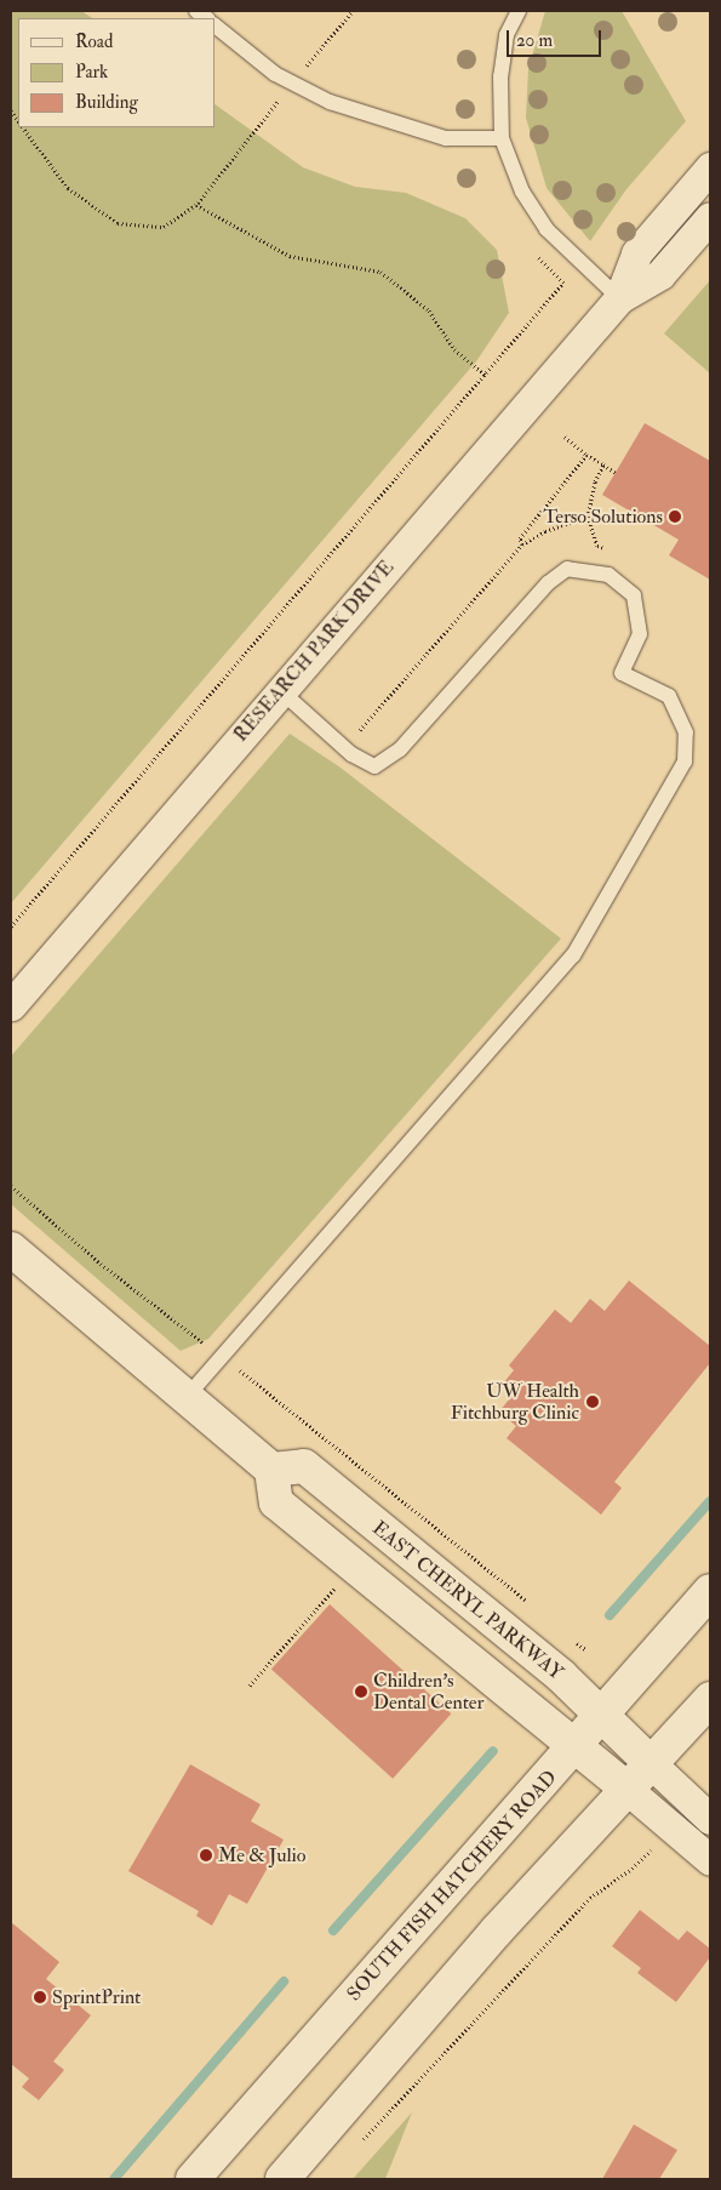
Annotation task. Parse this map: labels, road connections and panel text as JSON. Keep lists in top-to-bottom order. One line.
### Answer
{"streets":{"main road":["EAST CHERYL PARKWAY","SOUTH FISH HATCHERY ROAD"],"street":["RESEARCH PARK DRIVE"]},"crossings":[["EAST CHERYL PARKWAY","SOUTH FISH HATCHERY ROAD"]],"places":["Terso Solutions","UW Health Fitchburg Clinic","Children's Dental Center","Me & Julio","SprintPrint"],"legend":["Road","Park","Building"],"scale_bar":"20 m"}
